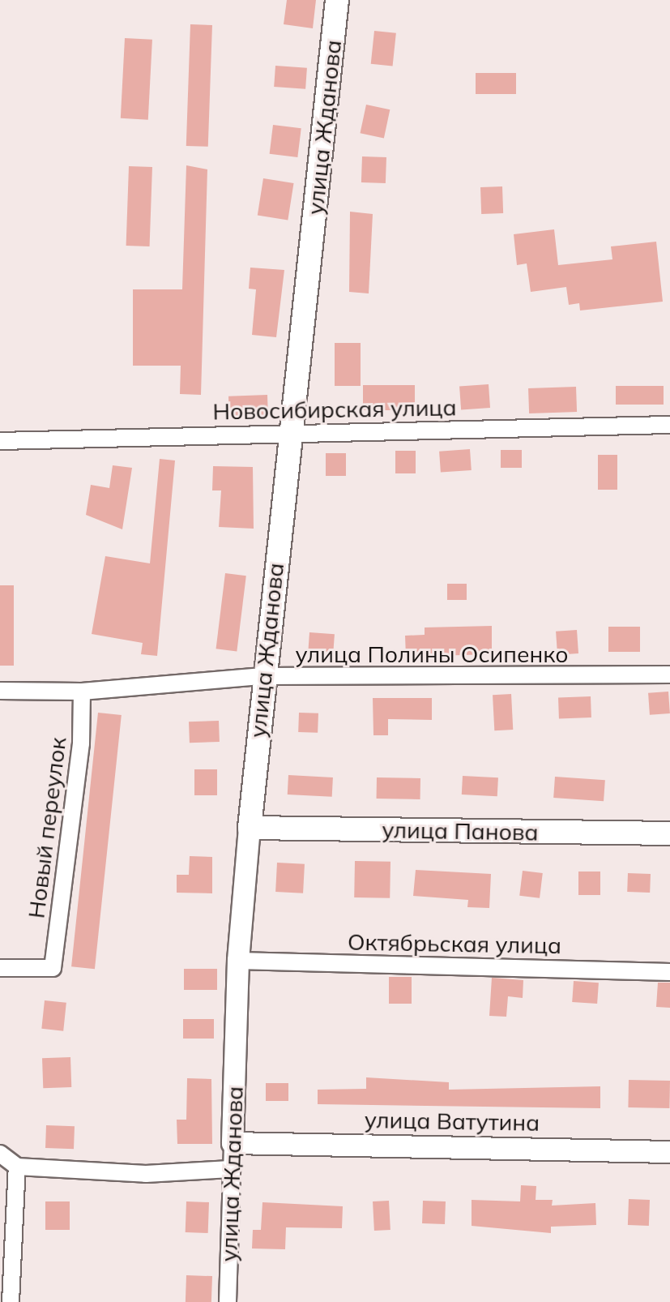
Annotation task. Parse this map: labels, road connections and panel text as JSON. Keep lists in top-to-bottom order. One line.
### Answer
{"streets":{"main road":["улица Жданова","улица Панова"],"street":["Новосибирская улица","улица Полины Осипенко","Новый переулок","Октябрьская улица","улица Ватутина"]},"crossings":[["улица Жданова","Новосибирская улица"],["улица Жданова","улица Полины Осипенко"],["улица Жданова","улица Панова"],["улица Жданова","Октябрьская улица"],["улица Жданова","улица Ватутина"],["улица Полины Осипенко","Новый переулок"]]}
